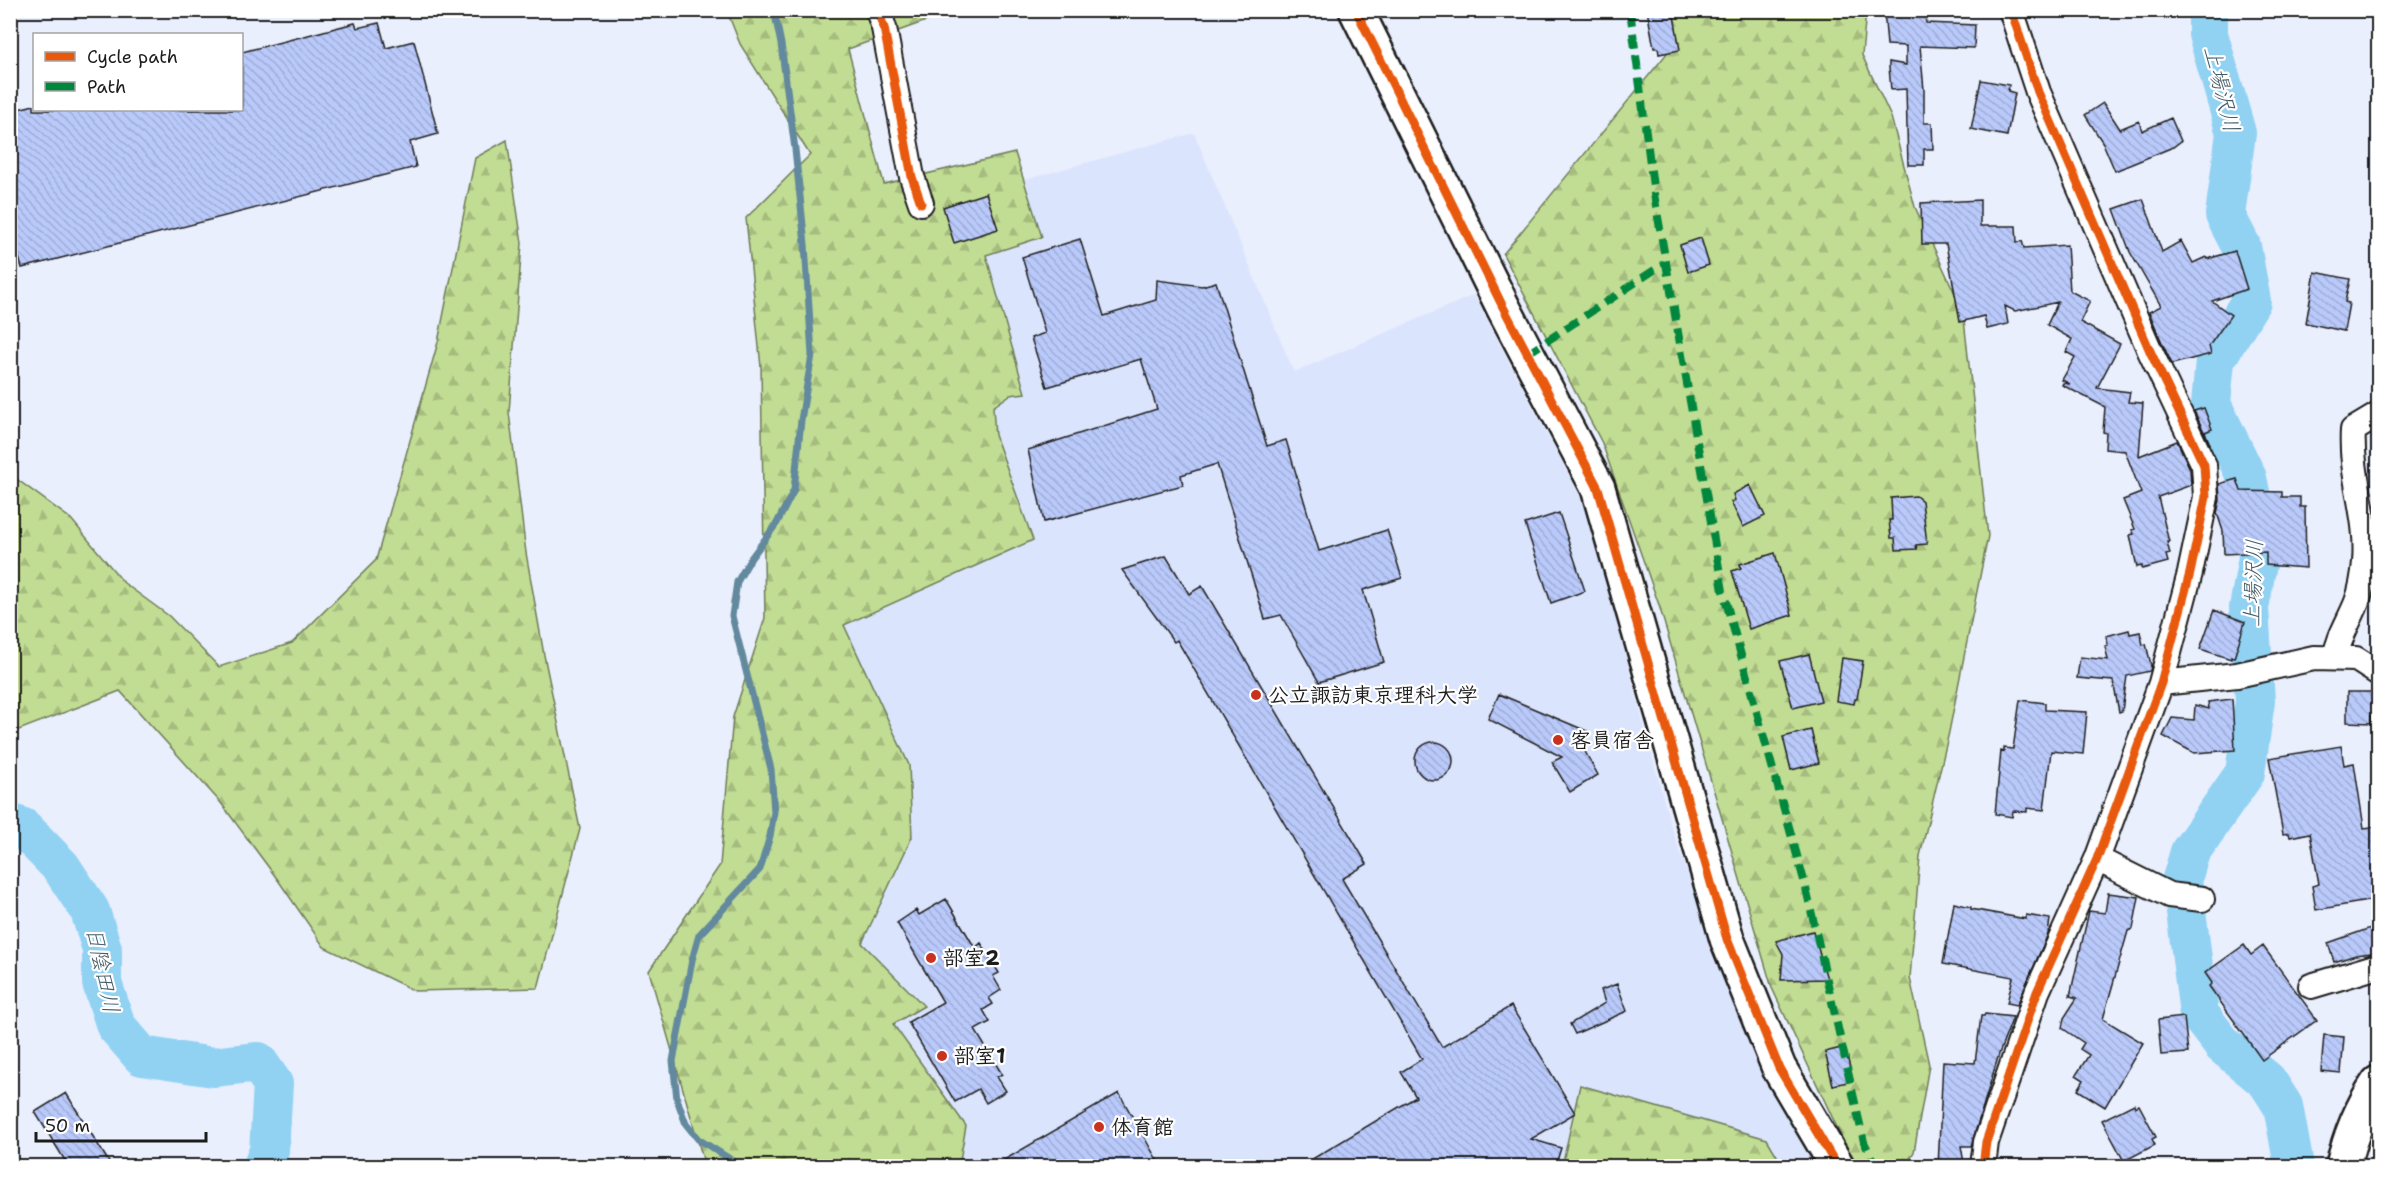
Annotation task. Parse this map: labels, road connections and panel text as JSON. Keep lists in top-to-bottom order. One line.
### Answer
{"water":["上場沢川","日陰田川"],"places":["公立諏訪東京理科大学","客員宿舎","部室2","部室1","体育館"],"legend":["Cycle path","Path"],"scale_bar":"50 m"}
